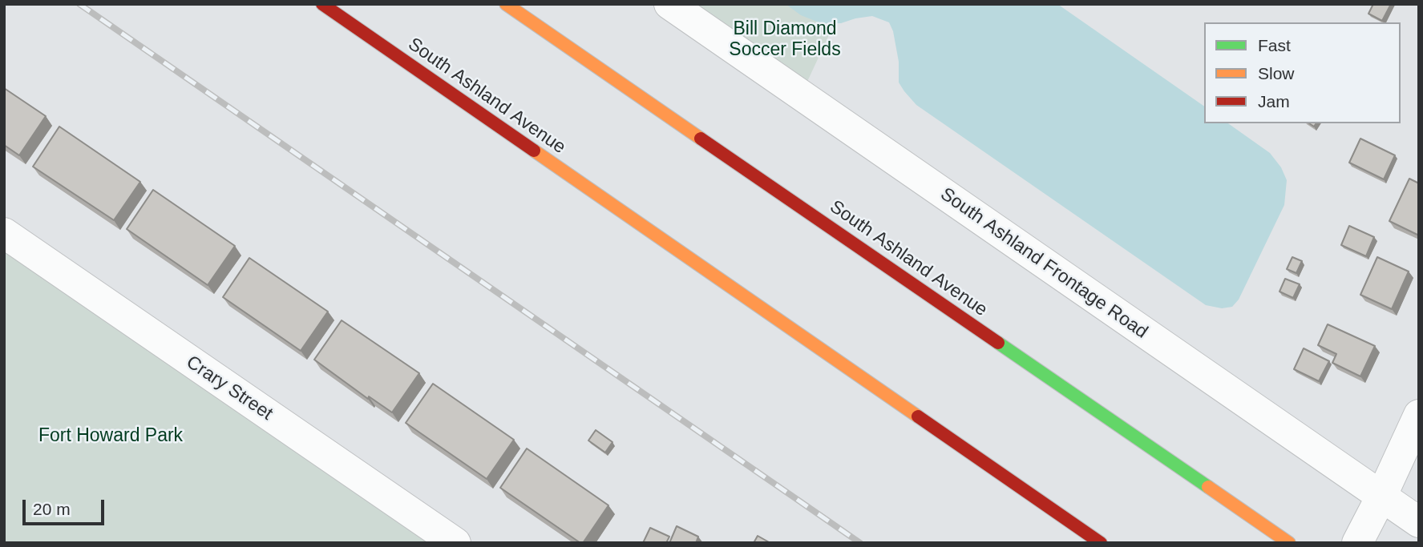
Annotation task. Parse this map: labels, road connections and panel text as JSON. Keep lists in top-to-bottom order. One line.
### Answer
{"streets":{"main road":["South Ashland Avenue"],"street":["South Ashland Frontage Road","Crary Street"]},"parks":["Bill Diamond Soccer Fields","Fort Howard Park"],"legend":["Fast","Slow","Jam"],"scale_bar":"20 m"}
